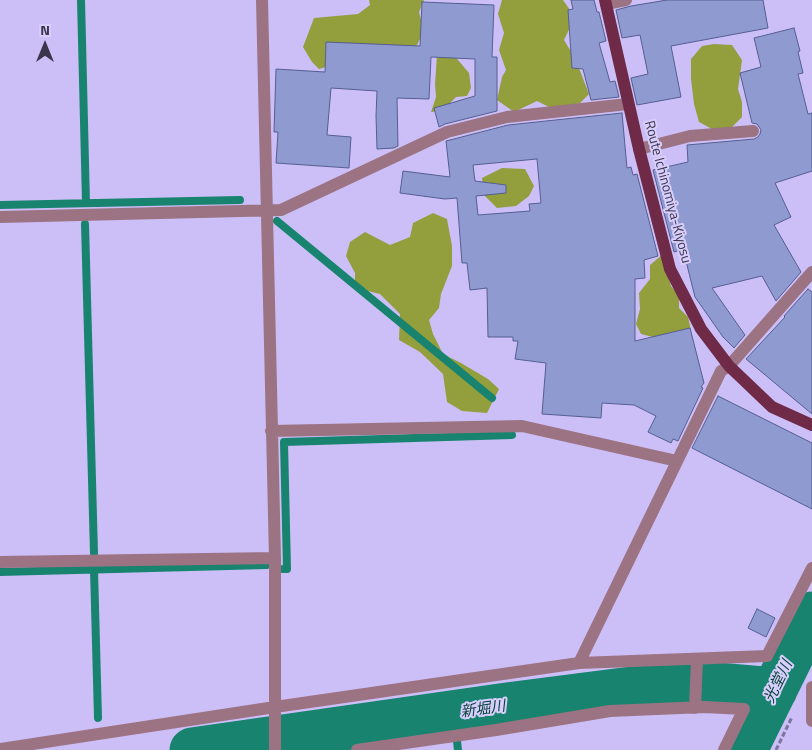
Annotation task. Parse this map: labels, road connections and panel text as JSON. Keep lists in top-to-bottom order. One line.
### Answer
{"streets":{"main road":["Route Ichinomiya-Kiyosu"]},"water":["光堂川","新堀川"],"north":"top"}
